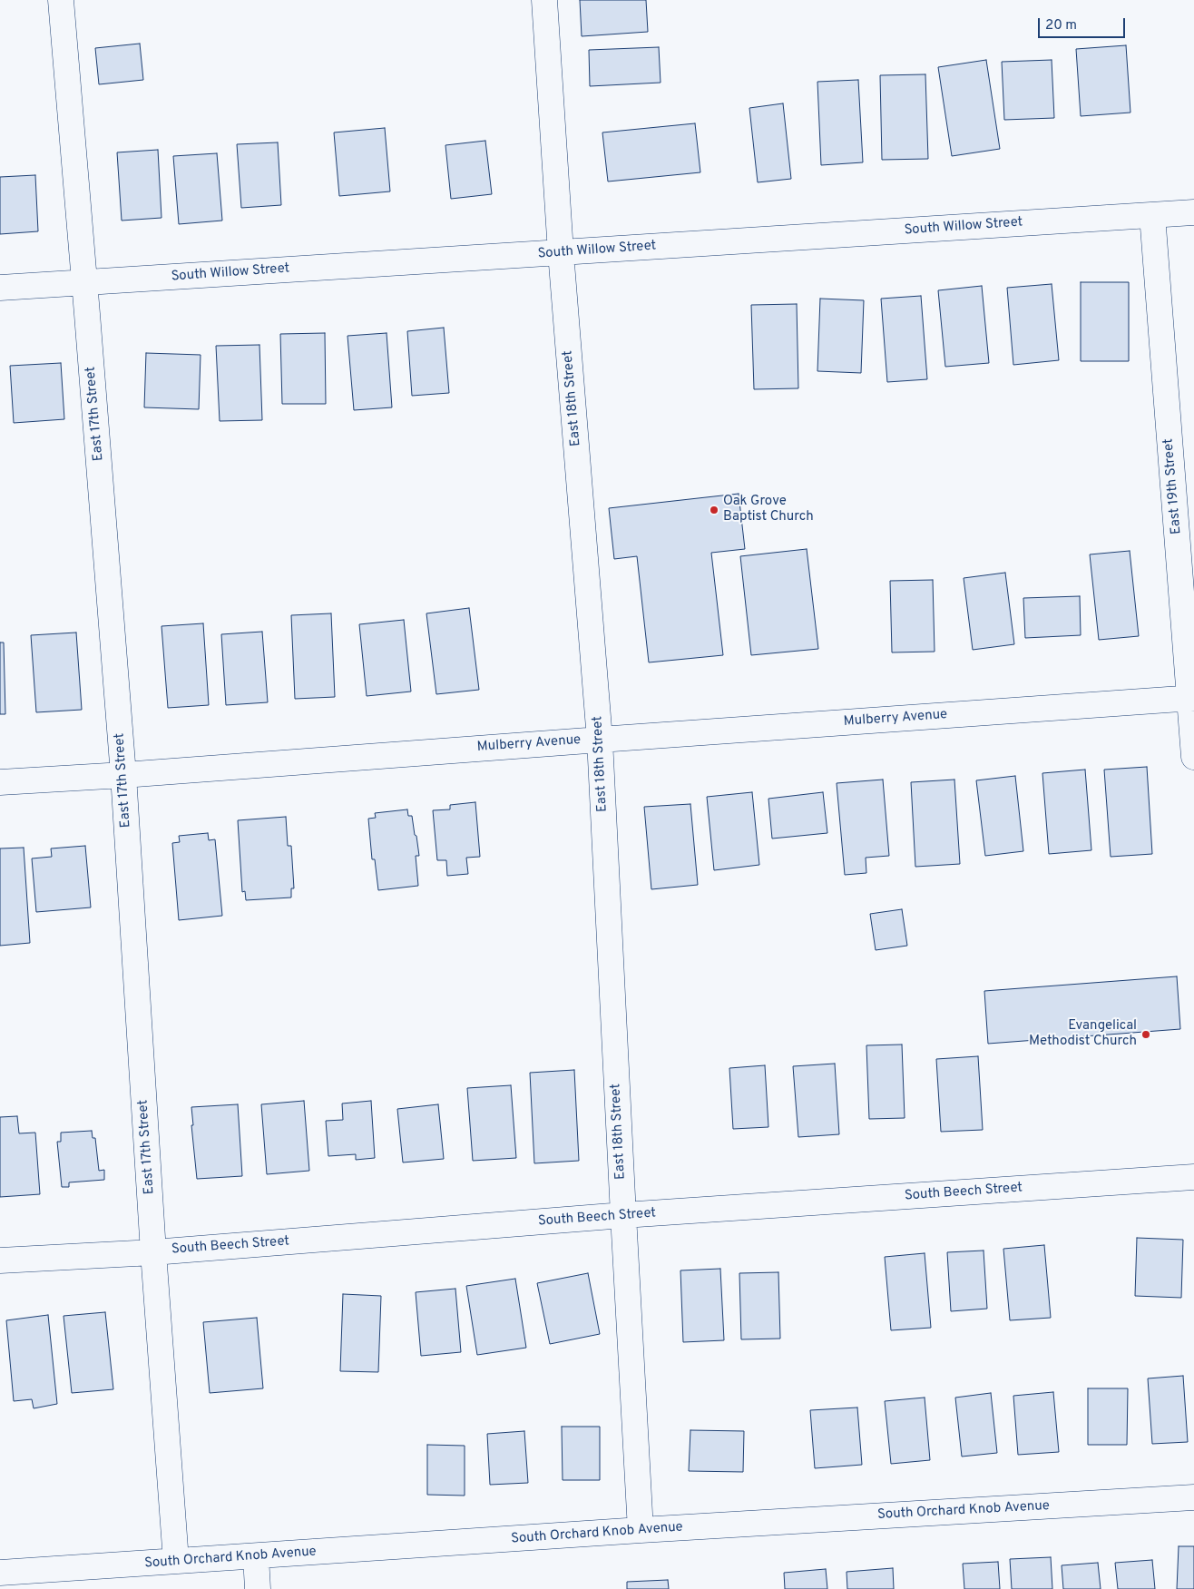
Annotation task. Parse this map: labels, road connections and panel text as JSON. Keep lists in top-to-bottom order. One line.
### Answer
{"streets":{"street":["South Willow Street","East 18th Street","East 17th Street","East 19th Street","Mulberry Avenue","South Beech Street","South Orchard Knob Avenue"]},"crossings":[["South Willow Street","East 18th Street"],["South Willow Street","East 17th Street"],["South Willow Street","East 19th Street"],["East 18th Street","Mulberry Avenue"],["East 18th Street","South Beech Street"],["East 18th Street","South Orchard Knob Avenue"],["East 17th Street","Mulberry Avenue"],["East 17th Street","South Beech Street"],["East 17th Street","South Orchard Knob Avenue"],["East 19th Street","Mulberry Avenue"]],"places":["Oak Grove Baptist Church","Evangelical Methodist Church"],"scale_bar":"20 m"}
